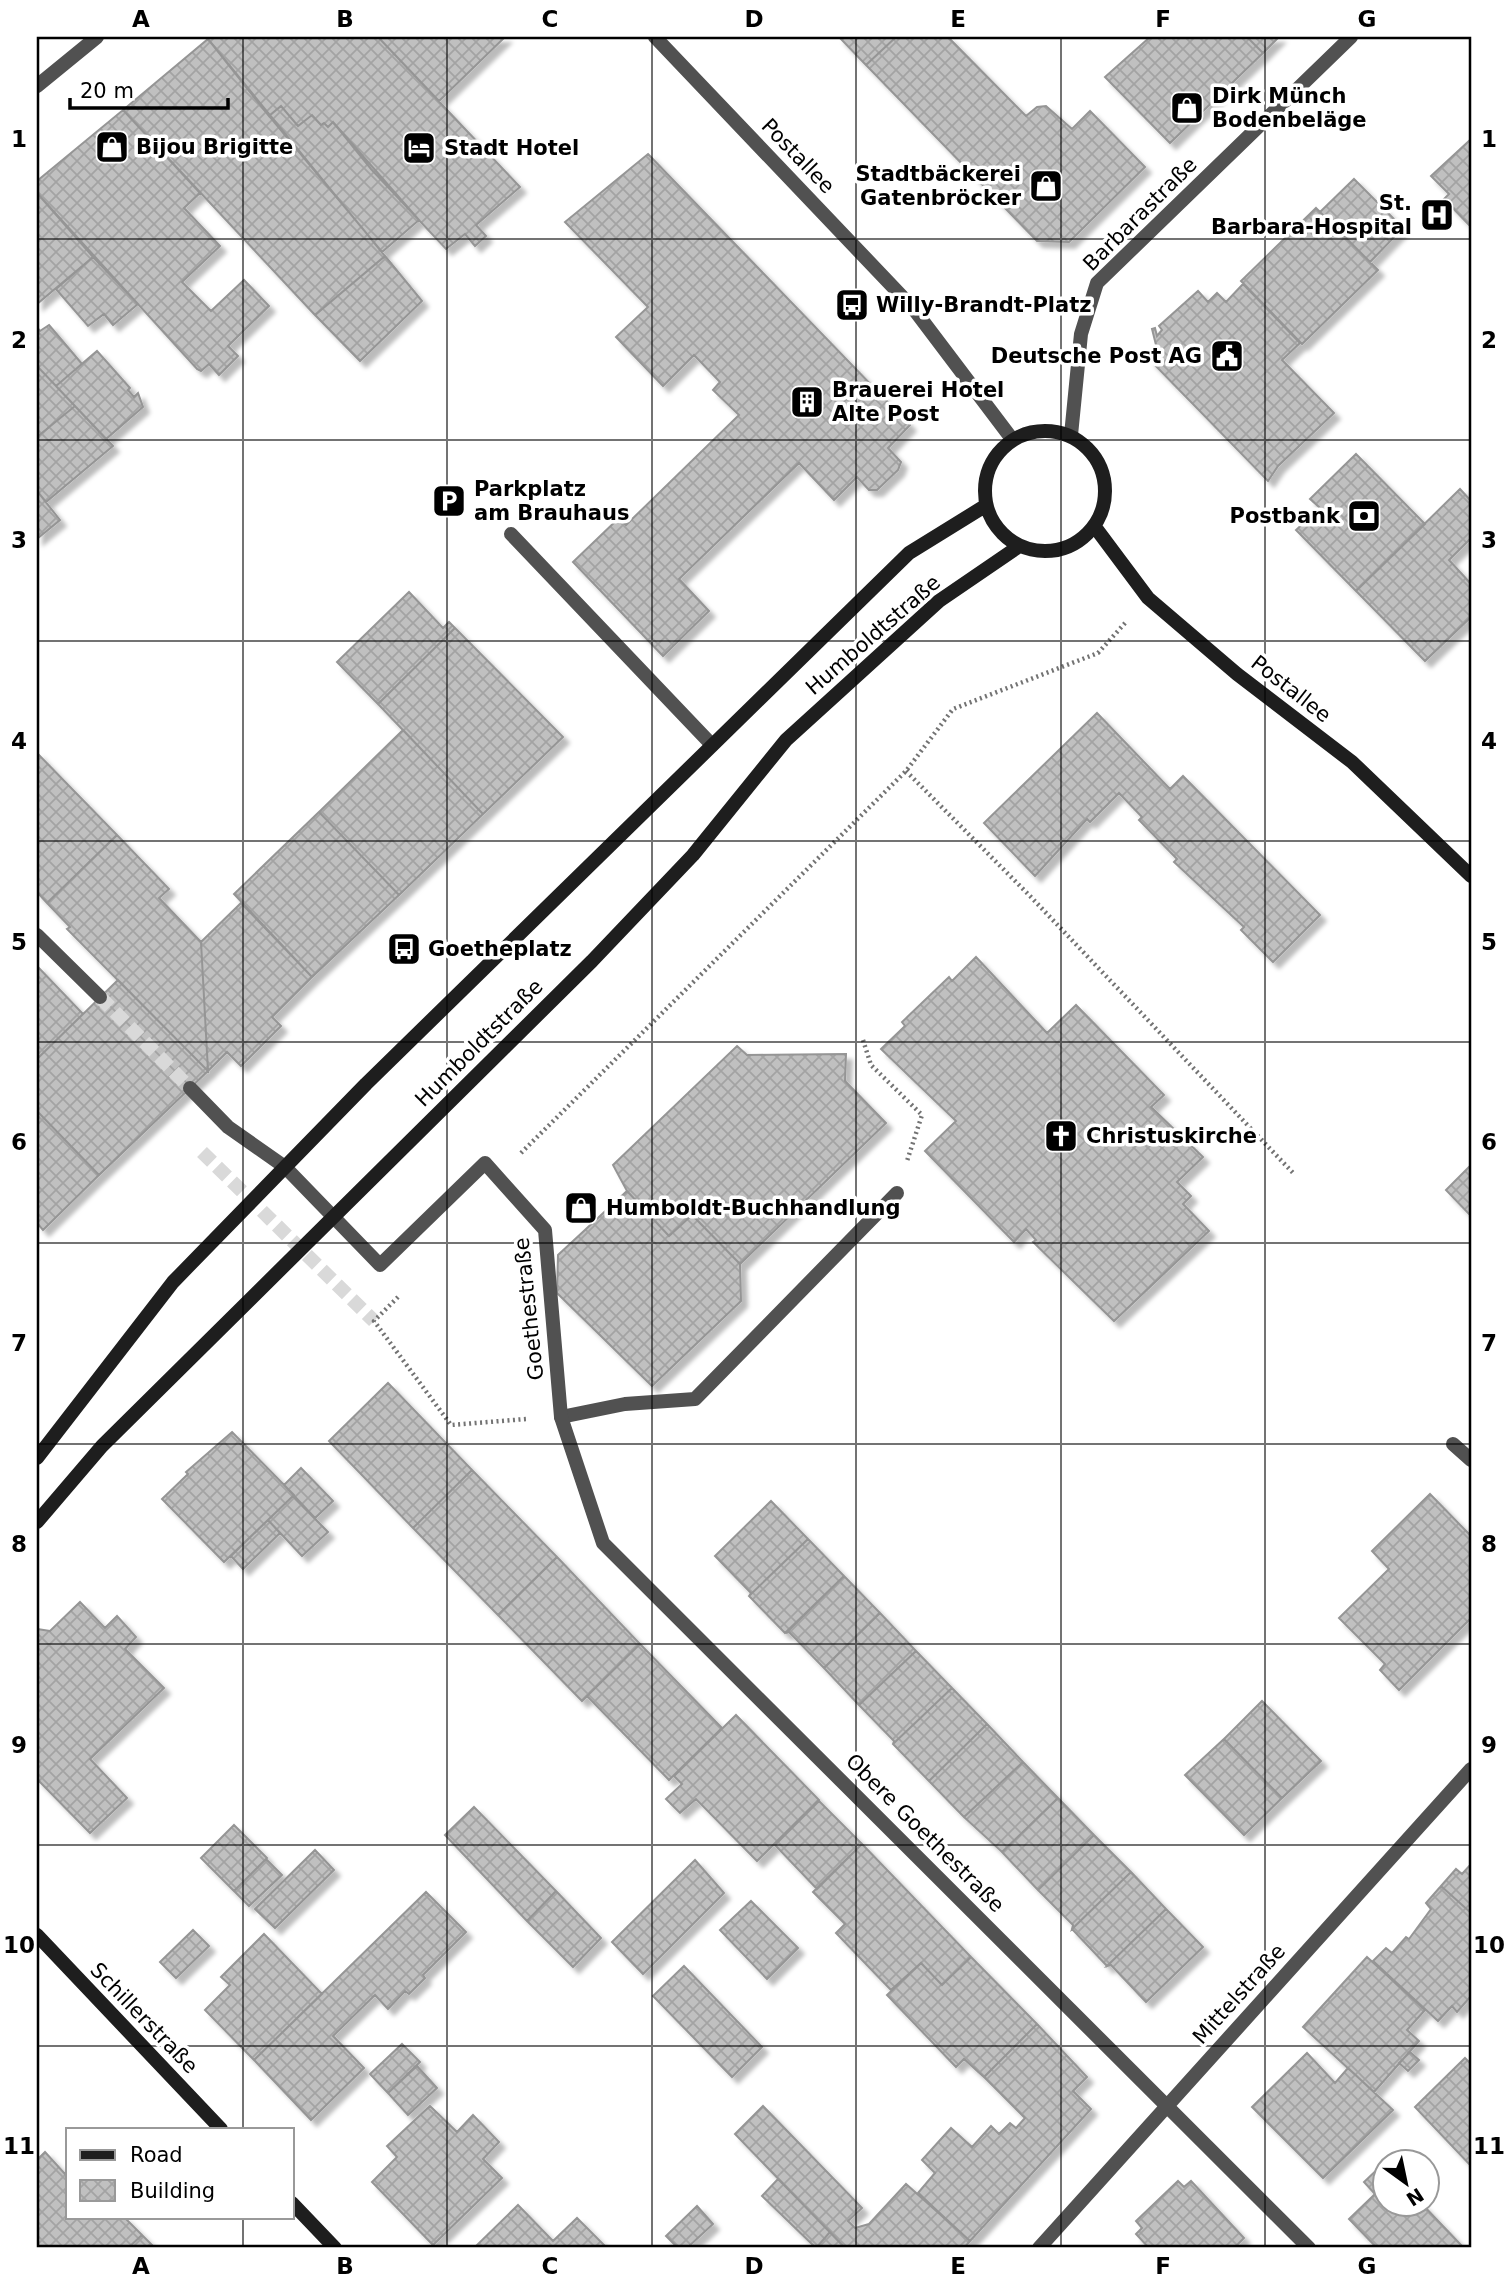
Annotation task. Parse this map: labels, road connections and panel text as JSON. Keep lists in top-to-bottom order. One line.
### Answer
{"streets":{"main road":["Postallee","Humboldtstraße","Schillerstraße"],"street":["Barbarastraße","Goethestraße","Obere Goethestraße","Mittelstraße"]},"crossings":[["Postallee","Barbarastraße"],["Postallee","Humboldtstraße"],["Barbarastraße","Humboldtstraße"],["Goethestraße","Obere Goethestraße"],["Obere Goethestraße","Mittelstraße"]],"places":{"shop":["Dirk Münch Bodenbeläge","Bijou Brigitte","Stadtbäckerei Gatenbröcker","Humboldt-Buchhandlung"],"hotel":["Stadt Hotel"],"hospital":["St. Barbara-Hospital"],"bus stop":["Willy-Brandt-Platz","Goetheplatz"],"public building":["Deutsche Post AG"],"building":["Brauerei Hotel Alte Post"],"parking":["Parkplatz am Brauhaus"],"bank":["Postbank"],"church":["Christuskirche"]},"legend":["Road","Building"],"scale_bar":"20 m","north":"bottom right","grid":{"columns":["A","B","C","D","E","F","G"],"rows":["1","2","3","4","5","6","7","8","9","10","11"]}}
